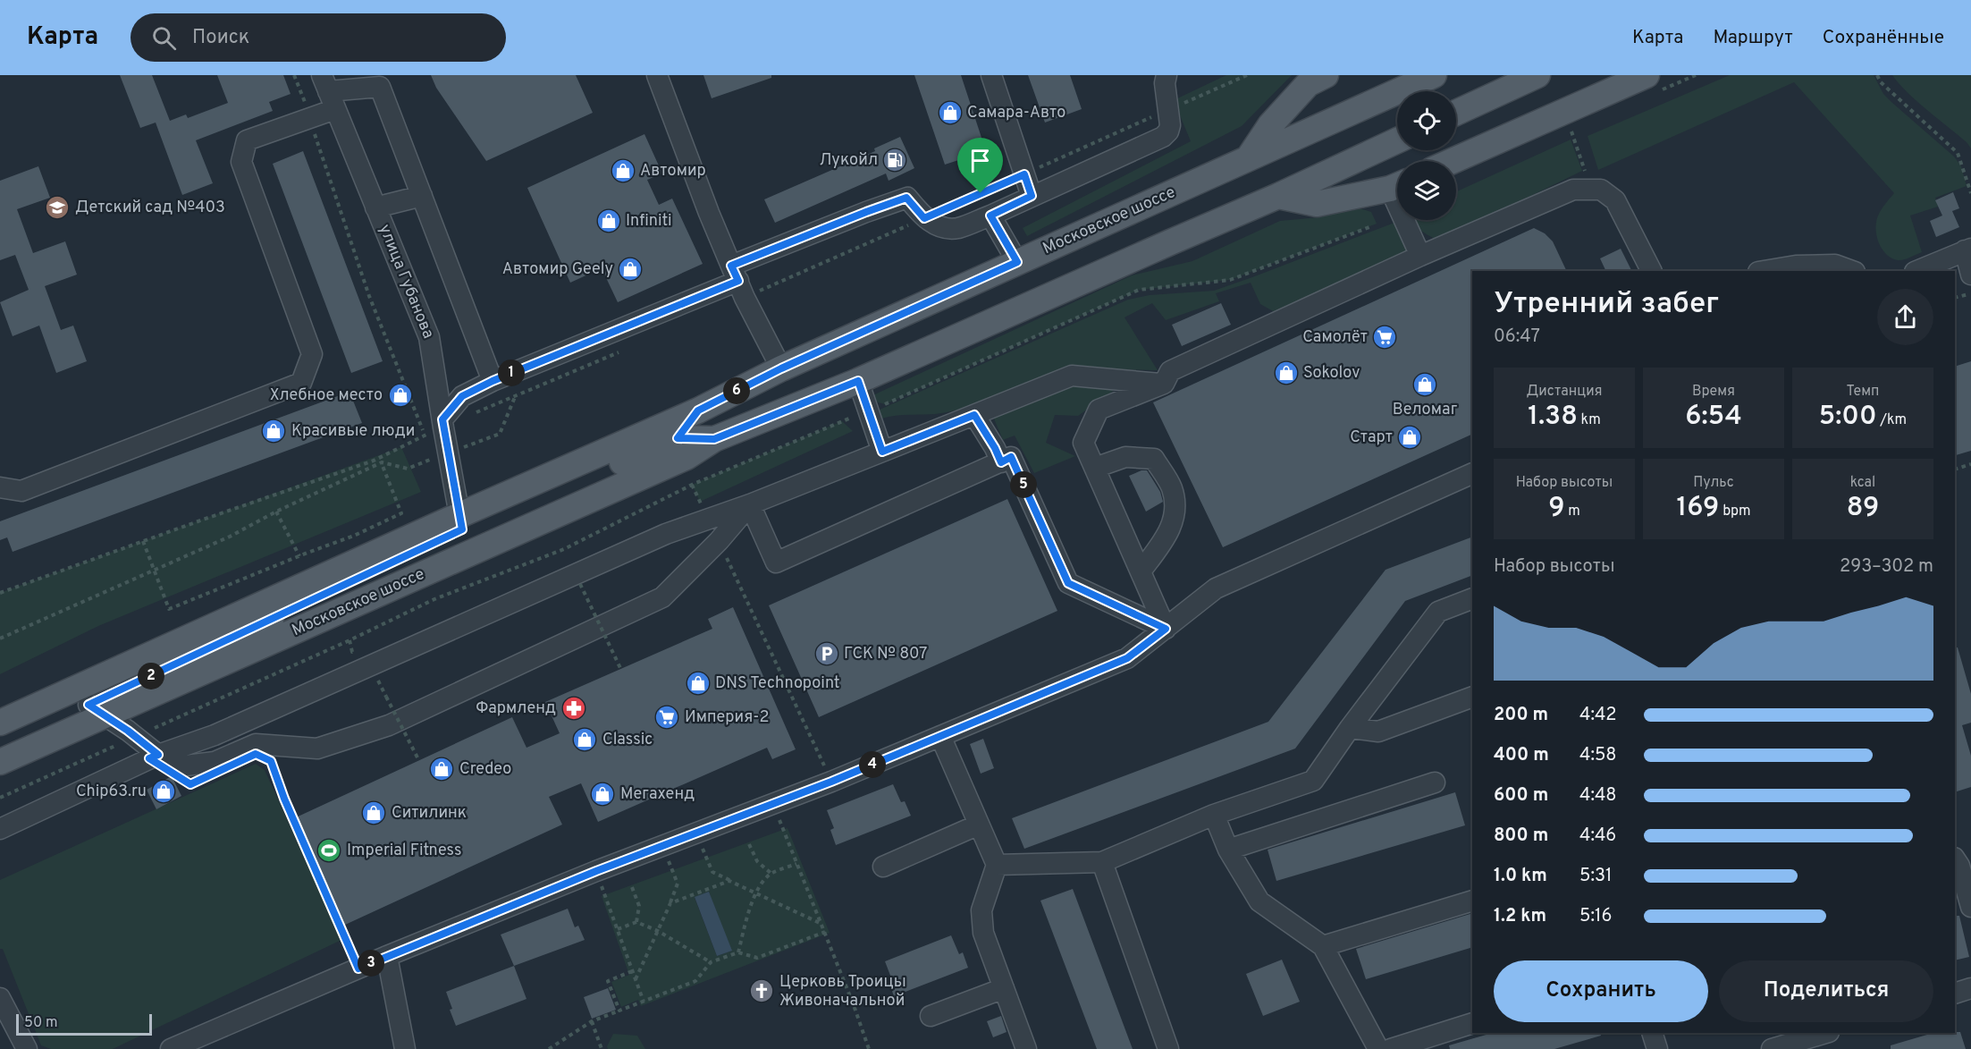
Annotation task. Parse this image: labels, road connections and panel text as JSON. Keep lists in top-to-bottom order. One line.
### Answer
{"streets":{"main road":["Московское шоссе"],"street":["улица Губанова"]},"crossings":[["Московское шоссе","улица Губанова"]],"places":{"shop":["Самара-Авто","Автомир","Infiniti","Автомир Geely","Sokolov","Веломаг","Хлебное место","Красивые люди","Старт","DNS Technopoint","Classic","Credeo","Chip63.ru","Мегахенд","Ситилинк"],"fuel station":["Лукойл"],"school or university":["Детский сад №403"],"supermarket":["Самолёт","Империя-2"],"parking":["ГСК № 807"],"pharmacy":["Фармленд"],"sports":["Imperial Fitness"],"church":["Церковь Троицы Живоначальной"]},"scale_bar":"50 m","page":{"header":"Карта","search":"Поиск","nav":["Карта","Маршрут","Сохранённые"],"heading":["Утренний забег","06:47"],"pins":["1","6","5","2","4","3"],"stats":[["Дистанция","1.38 km"],["Время","6:54"],["Темп","5:00 /km"],["Набор высоты","9 m"],["Пульс","169 bpm"],["kcal","89"]],"chart":["Набор высоты","293–302 m"],"list":[{"name":"200 m","note":"4:42"},{"name":"400 m","note":"4:58"},{"name":"600 m","note":"4:48"},{"name":"800 m","note":"4:46"},{"name":"1.0 km","note":"5:31"},{"name":"1.2 km","note":"5:16"}],"buttons":["Сохранить","Поделиться"],"scale":"50 m"}}
